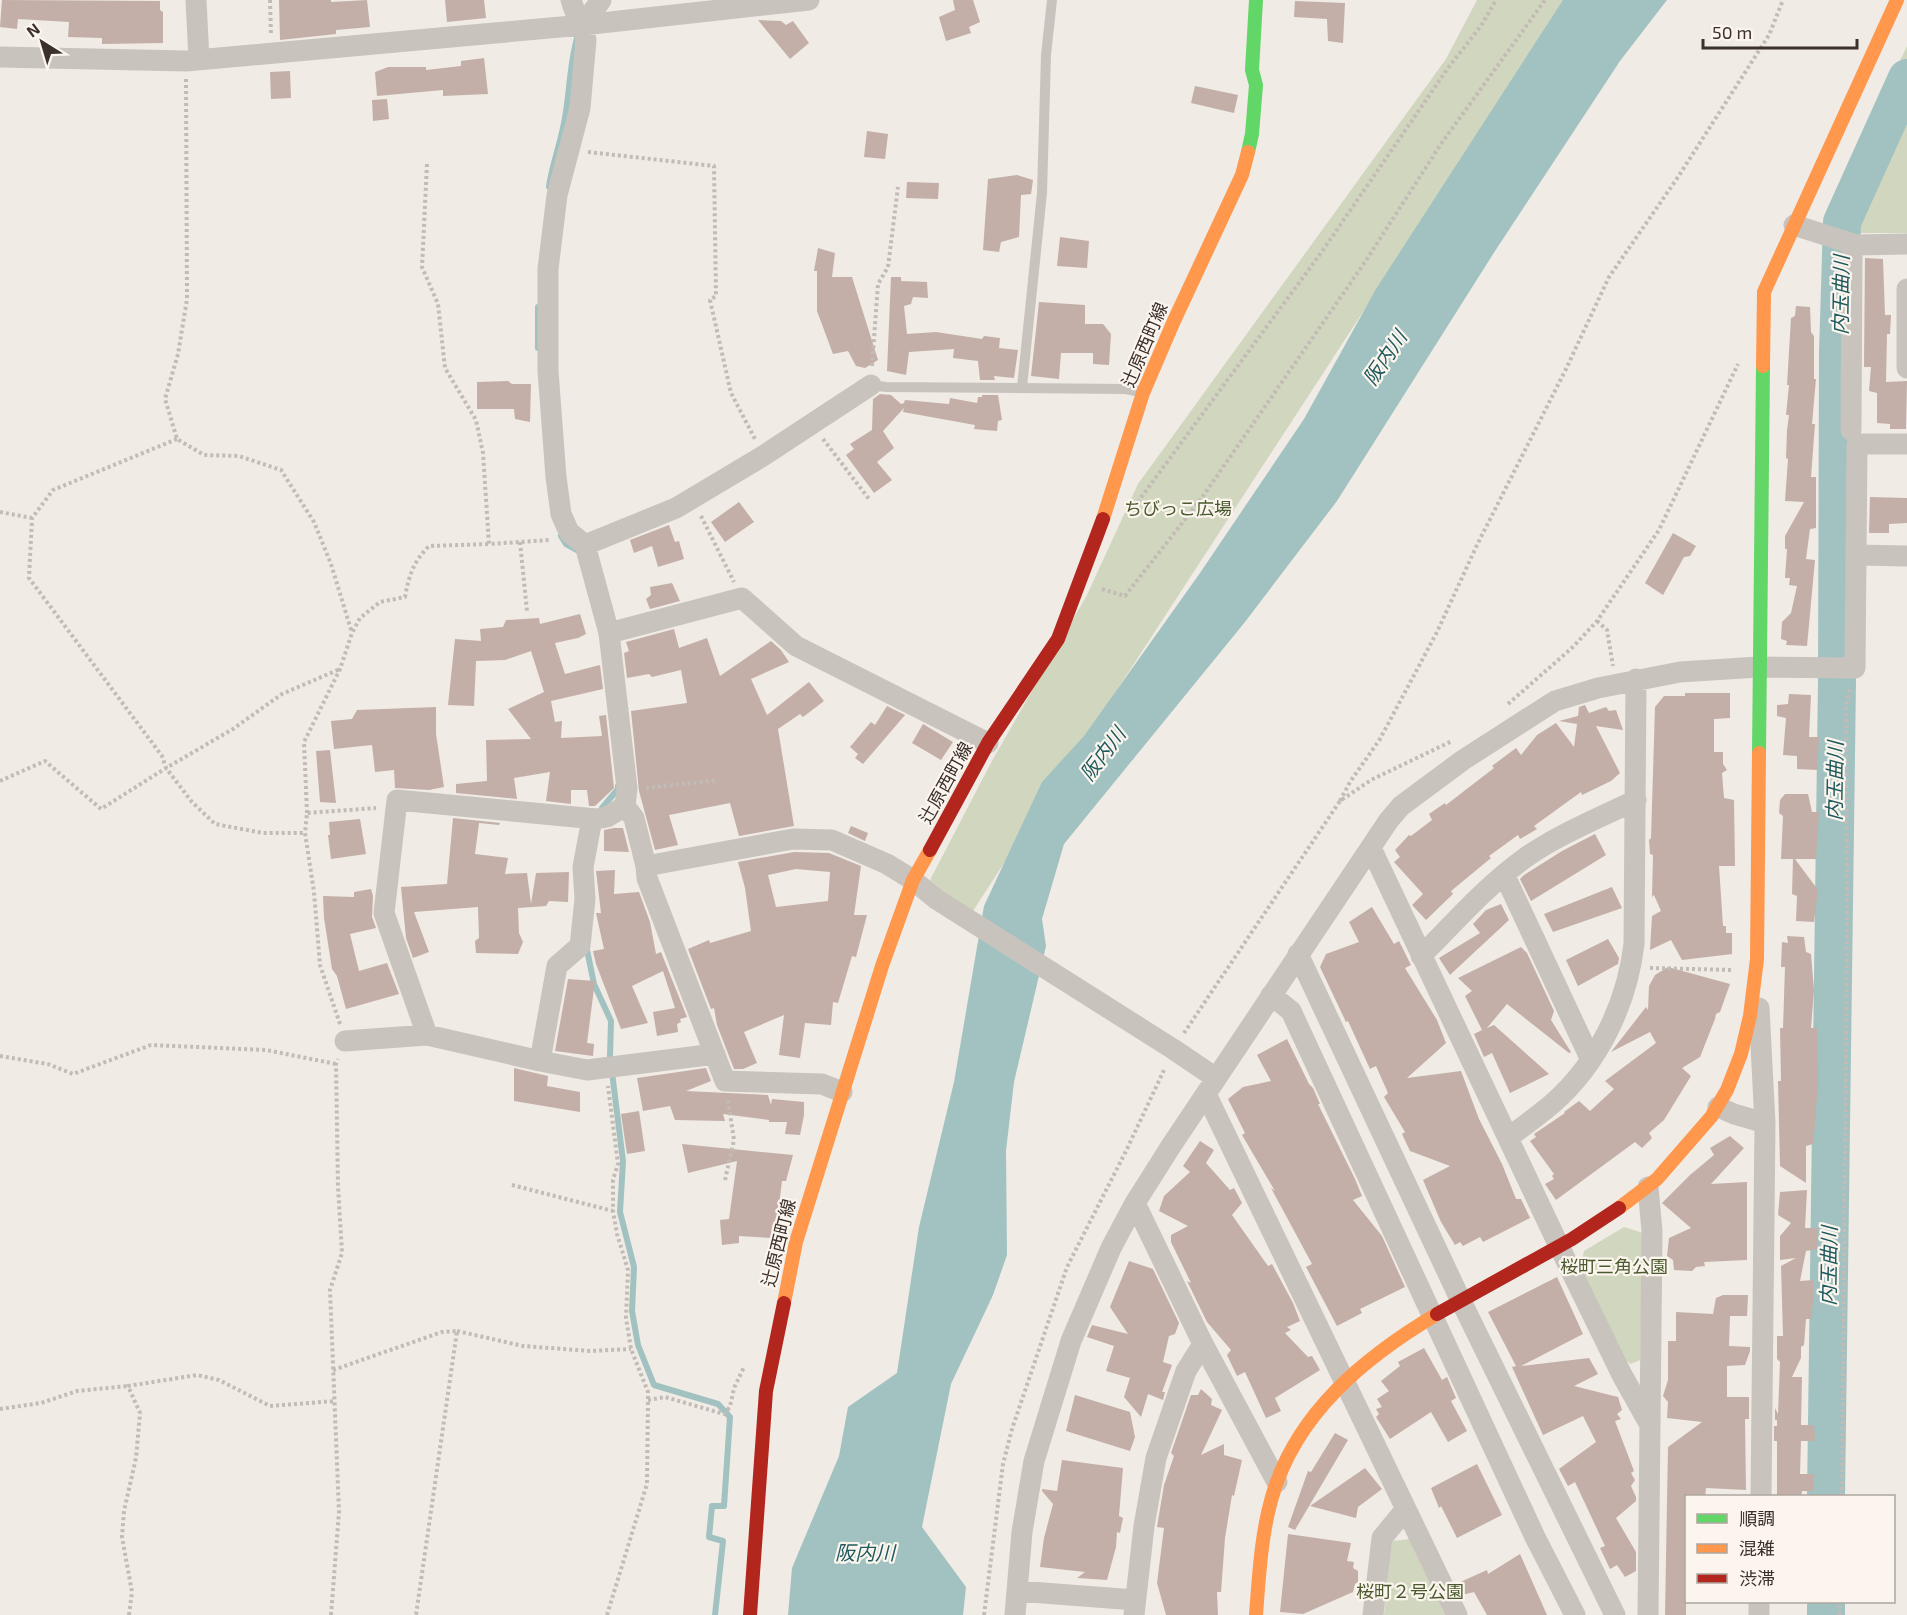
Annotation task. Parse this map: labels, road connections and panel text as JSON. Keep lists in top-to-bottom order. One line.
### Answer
{"streets":{"street":["辻原西町線"]},"water":["内玉曲川","阪内川"],"parks":["ちびっこ広場","桜町三角公園","桜町２号公園"],"legend":["順調","混雑","渋滞"],"scale_bar":"50 m","north":"top left"}
